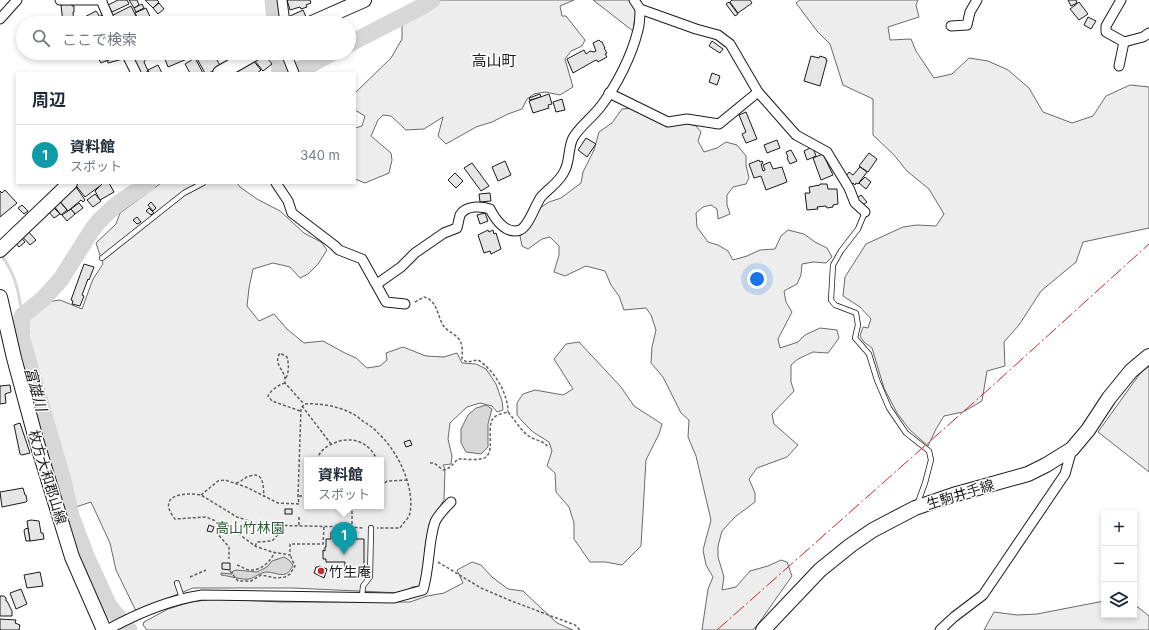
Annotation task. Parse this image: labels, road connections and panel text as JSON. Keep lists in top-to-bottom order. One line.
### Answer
{"streets":{"main road":["枚方大和郡山線","生駒井手線"]},"districts":["高山町"],"water":["富雄川"],"parks":["高山竹林園"],"places":["竹生庵"],"page":{"search":"ここで検索","heading":"周辺","list":[{"mark":"1","name":"資料館","note":"スポット","value":"340 m"}],"popup":["資料館","スポット"],"map_buttons":["+","−"],"pins":"1"}}
